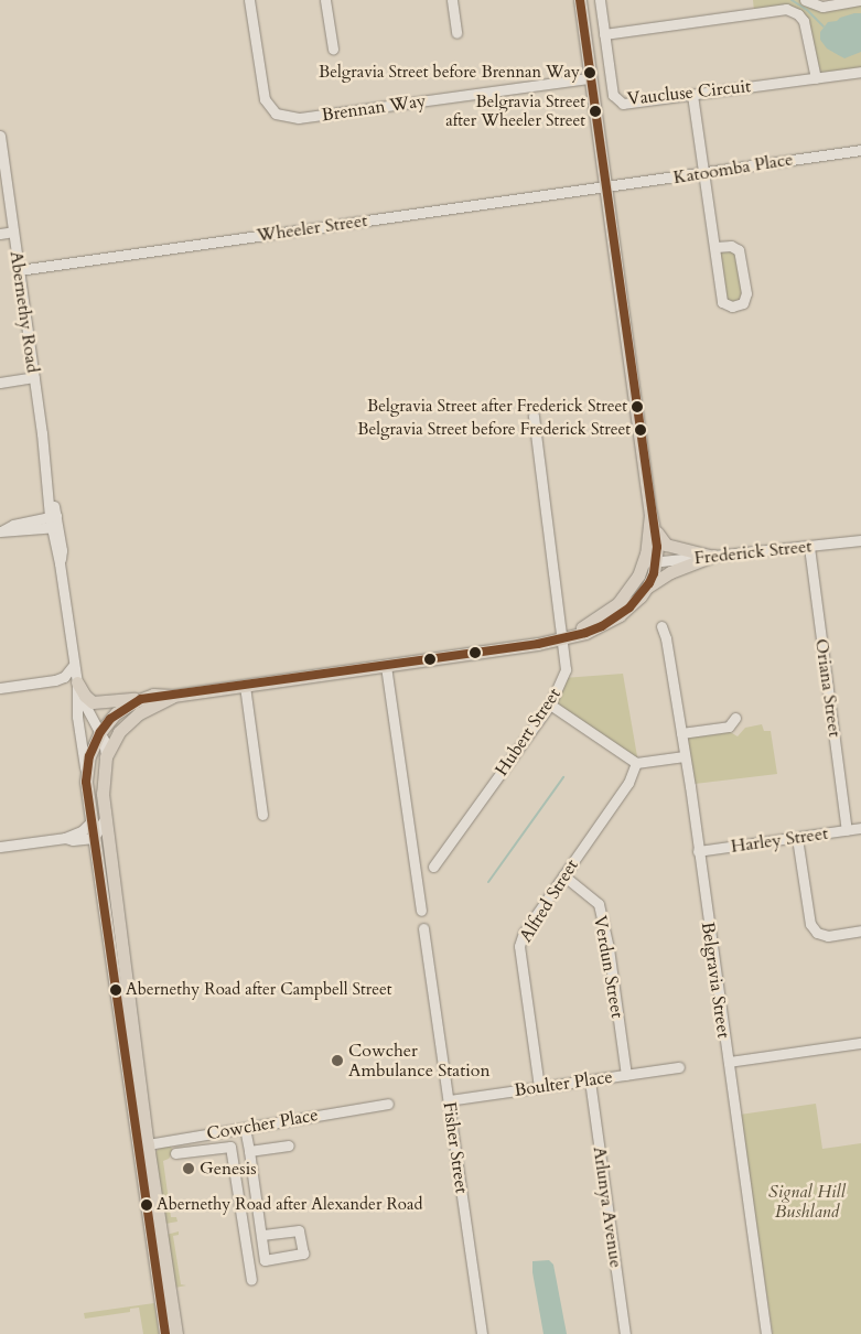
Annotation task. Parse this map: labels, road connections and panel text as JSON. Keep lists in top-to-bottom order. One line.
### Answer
{"streets":{"main road":["Abernethy Road"],"street":["Vaucluse Circuit","Brennan Way","Katoomba Place","Wheeler Street","Frederick Street","Oriana Street","Hubert Street","Harley Street","Alfred Street","Verdun Street","Belgravia Street","Boulter Place","Cowcher Place","Fisher Street","Arlunya Avenue"]},"crossings":[["Katoomba Place","Wheeler Street"],["Wheeler Street","Abernethy Road"],["Abernethy Road","Cowcher Place"],["Frederick Street","Oriana Street"],["Oriana Street","Harley Street"],["Harley Street","Belgravia Street"],["Alfred Street","Verdun Street"],["Alfred Street","Boulter Place"],["Verdun Street","Boulter Place"],["Boulter Place","Fisher Street"],["Boulter Place","Arlunya Avenue"]],"parks":["Signal Hill Bushland"],"places":["Belgravia Street before Brennan Way","Belgravia Street after Wheeler Street","Belgravia Street after Frederick Street","Belgravia Street before Frederick Street","Abernethy Road after Campbell Street","Cowcher Ambulance Station","Genesis","Abernethy Road after Alexander Road"]}
